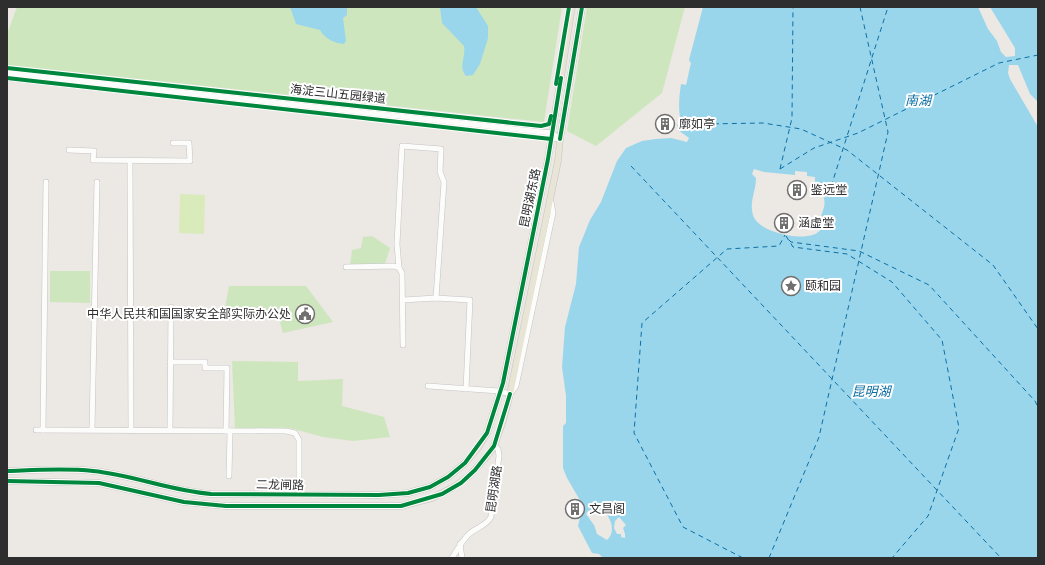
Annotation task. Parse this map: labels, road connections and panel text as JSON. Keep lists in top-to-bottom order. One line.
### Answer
{"streets":{"main road":["昆明湖东路","二龙闸路"],"street":["昆明湖路"],"cycle path":["海淀三山五园绿道"]},"crossings":[["昆明湖东路","二龙闸路"],["二龙闸路","昆明湖路"]],"water":["南湖","昆明湖"],"places":{"building":["廓如亭","鉴远堂","涵虚堂","文昌阁"],"place":["颐和园"],"public building":["中华人民共和国国家安全部实际办公处"]}}
